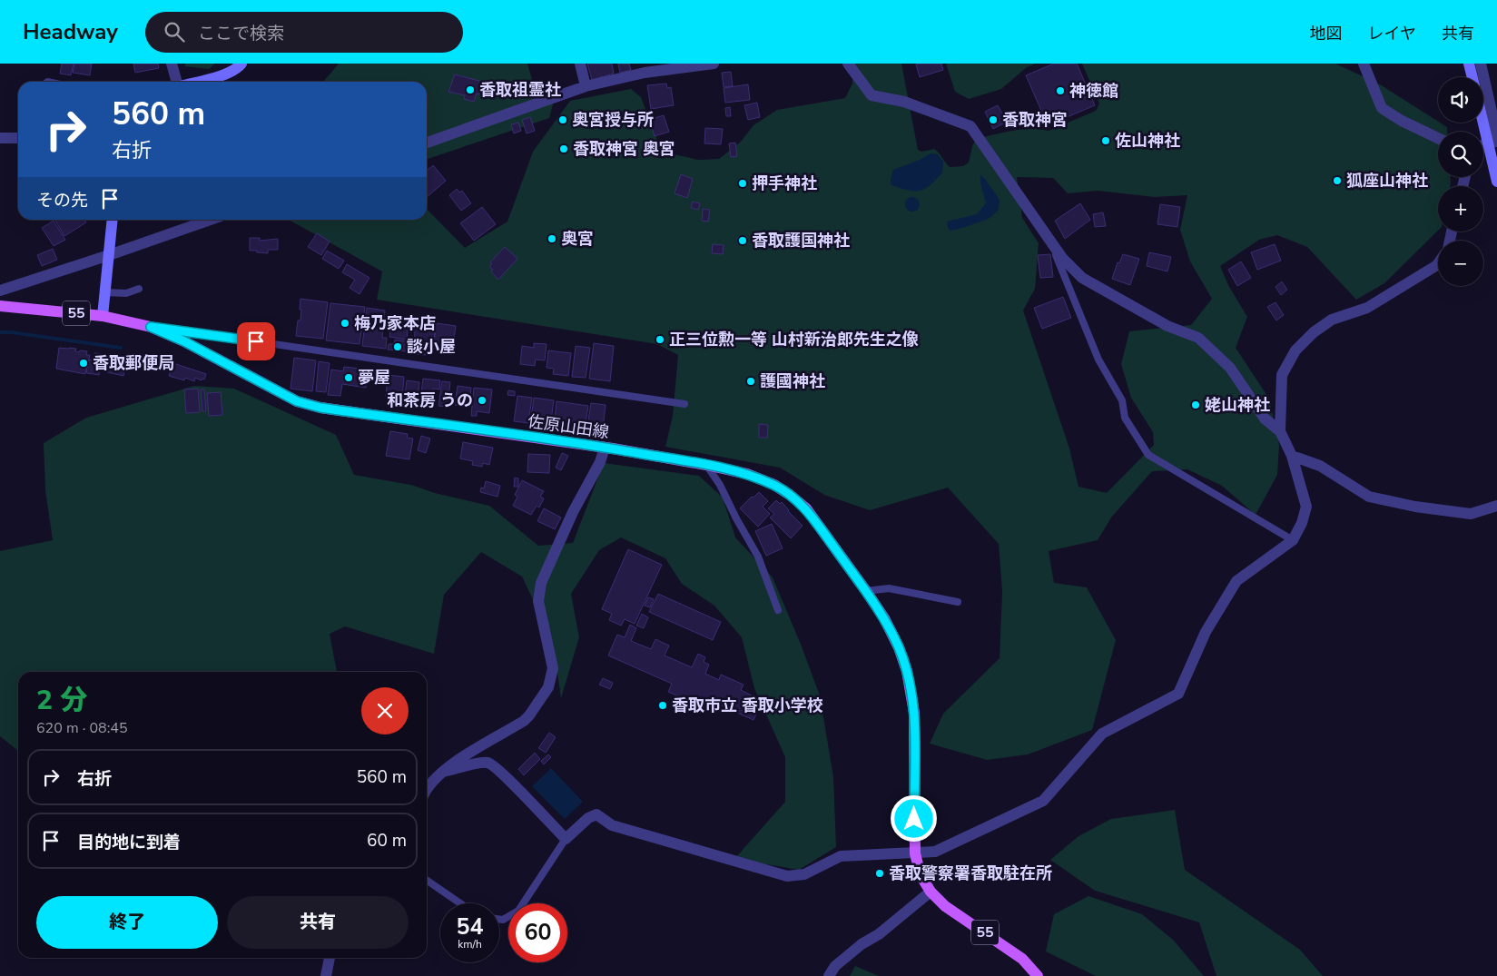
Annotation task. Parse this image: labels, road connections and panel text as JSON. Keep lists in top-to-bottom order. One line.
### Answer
{"streets":{"main road":["55","佐原山田線"]},"places":["香取祖霊社","神徳館","奥宮授与所","香取神宮","佐山神社","香取神宮 奥宮","狐座山神社","押手神社","奥宮","香取護国神社","梅乃家本店","正三位勲一等 山村新治郎先生之像","談小屋","香取郵便局","夢屋","護國神社","和茶房 うの","姥山神社","香取市立 香取小学校","香取警察署香取駐在所"],"page":{"header":"Headway","search":"ここで検索","nav":["地図","レイヤ","共有"],"map_buttons":["+","−"],"turn":["560 m","右折"],"then":"その先","heading":["2 分","620 m · 08:45"],"list":[{"name":"右折","value":"560 m"},{"name":"目的地に到着","value":"60 m"}],"buttons":["終了","共有"],"speed":"54 km/h","limit":"60"}}
